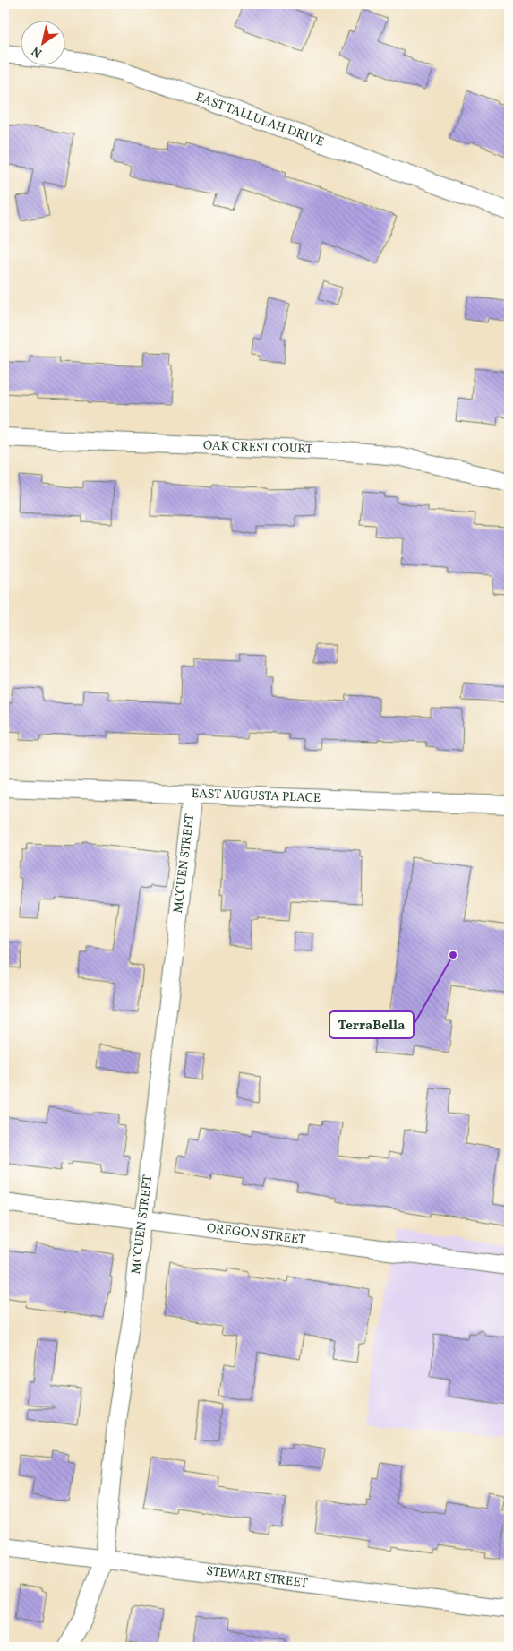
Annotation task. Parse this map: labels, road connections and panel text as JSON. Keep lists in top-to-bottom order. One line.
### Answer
{"streets":{"street":["EAST TALLULAH DRIVE","OAK CREST COURT","EAST AUGUSTA PLACE","MCCUEN STREET","OREGON STREET","STEWART STREET"]},"crossings":[["EAST AUGUSTA PLACE","MCCUEN STREET"],["MCCUEN STREET","OREGON STREET"],["MCCUEN STREET","STEWART STREET"]],"places":["TerraBella"],"north":"bottom left"}
